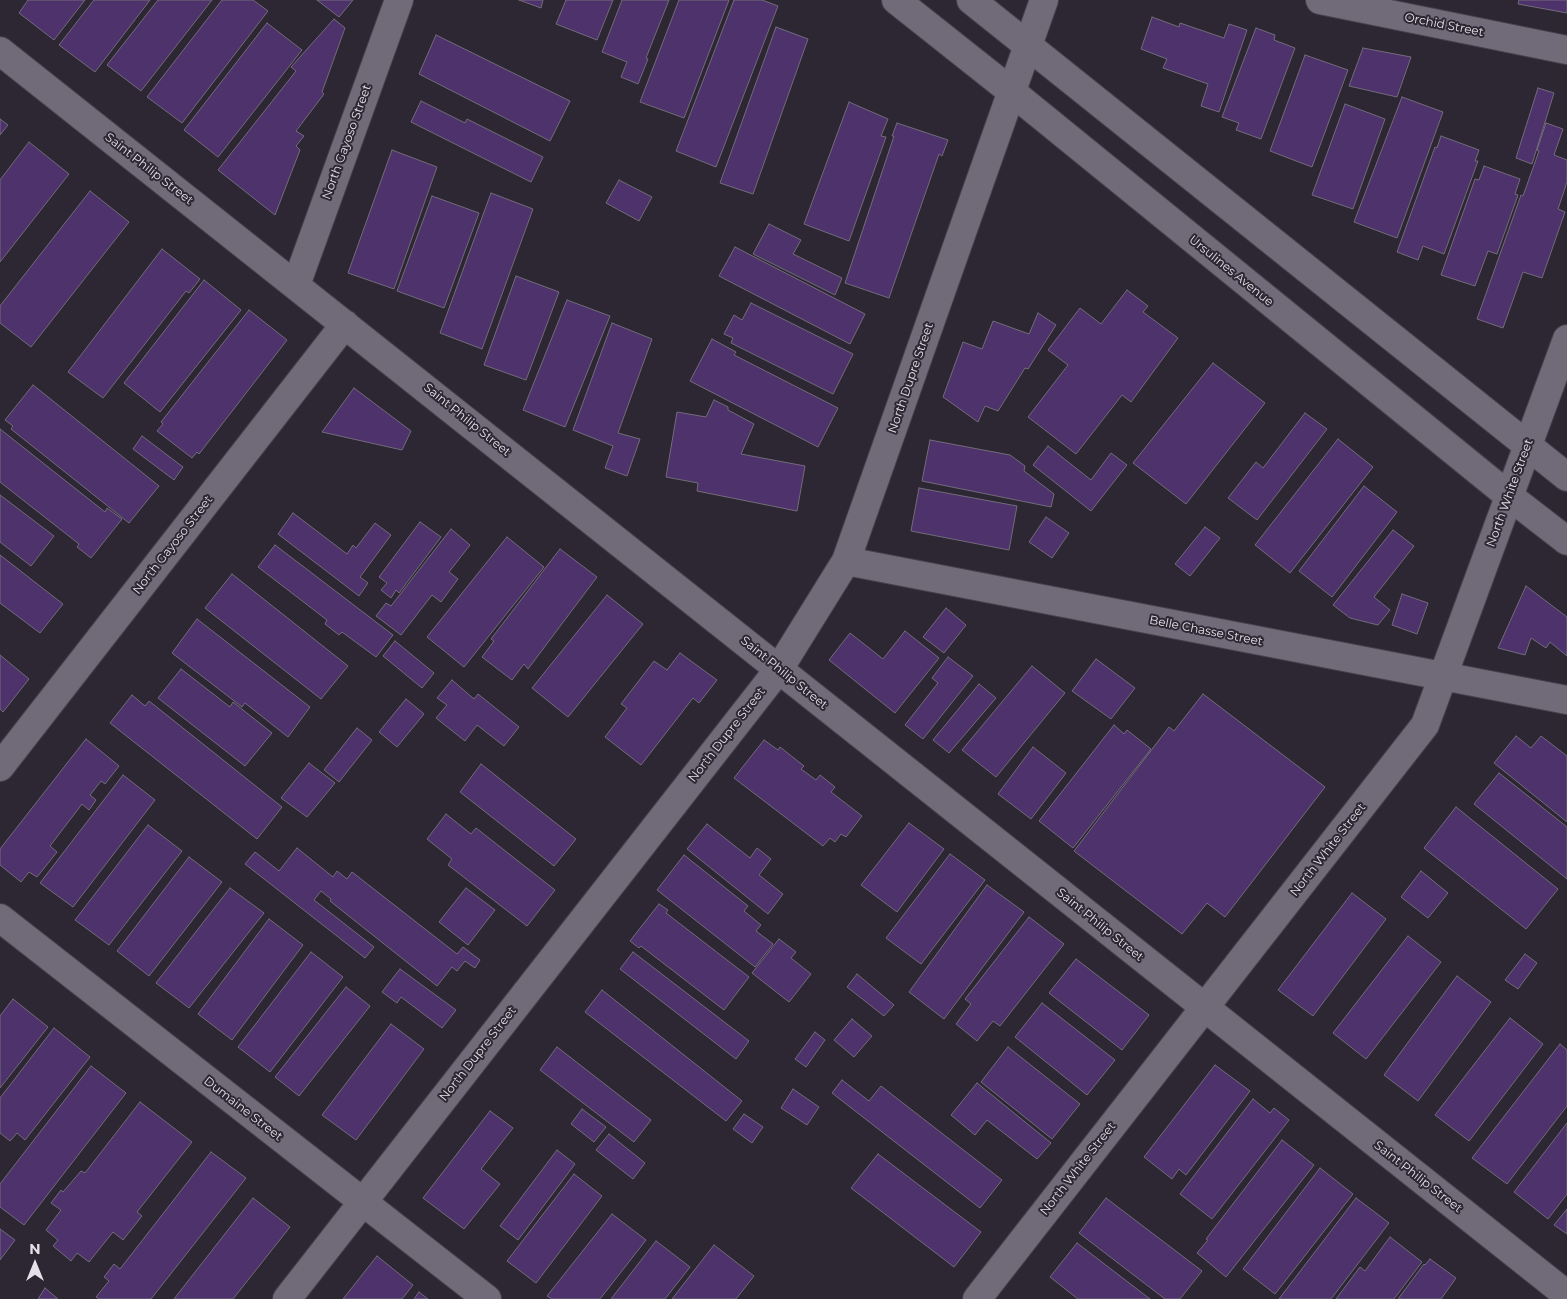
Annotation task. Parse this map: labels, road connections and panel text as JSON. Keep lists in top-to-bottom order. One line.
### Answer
{"streets":{"street":["Orchid Street","North Gayoso Street","Saint Philip Street","Ursulines Avenue","North Dupre Street","North White Street","Belle Chasse Street","Dumaine Street"]},"crossings":[["North Gayoso Street","Saint Philip Street"],["Saint Philip Street","North Dupre Street"],["Saint Philip Street","North White Street"],["Ursulines Avenue","North Dupre Street"],["Ursulines Avenue","North White Street"],["North Dupre Street","Belle Chasse Street"],["North Dupre Street","Dumaine Street"],["North White Street","Belle Chasse Street"]],"north":"top"}
